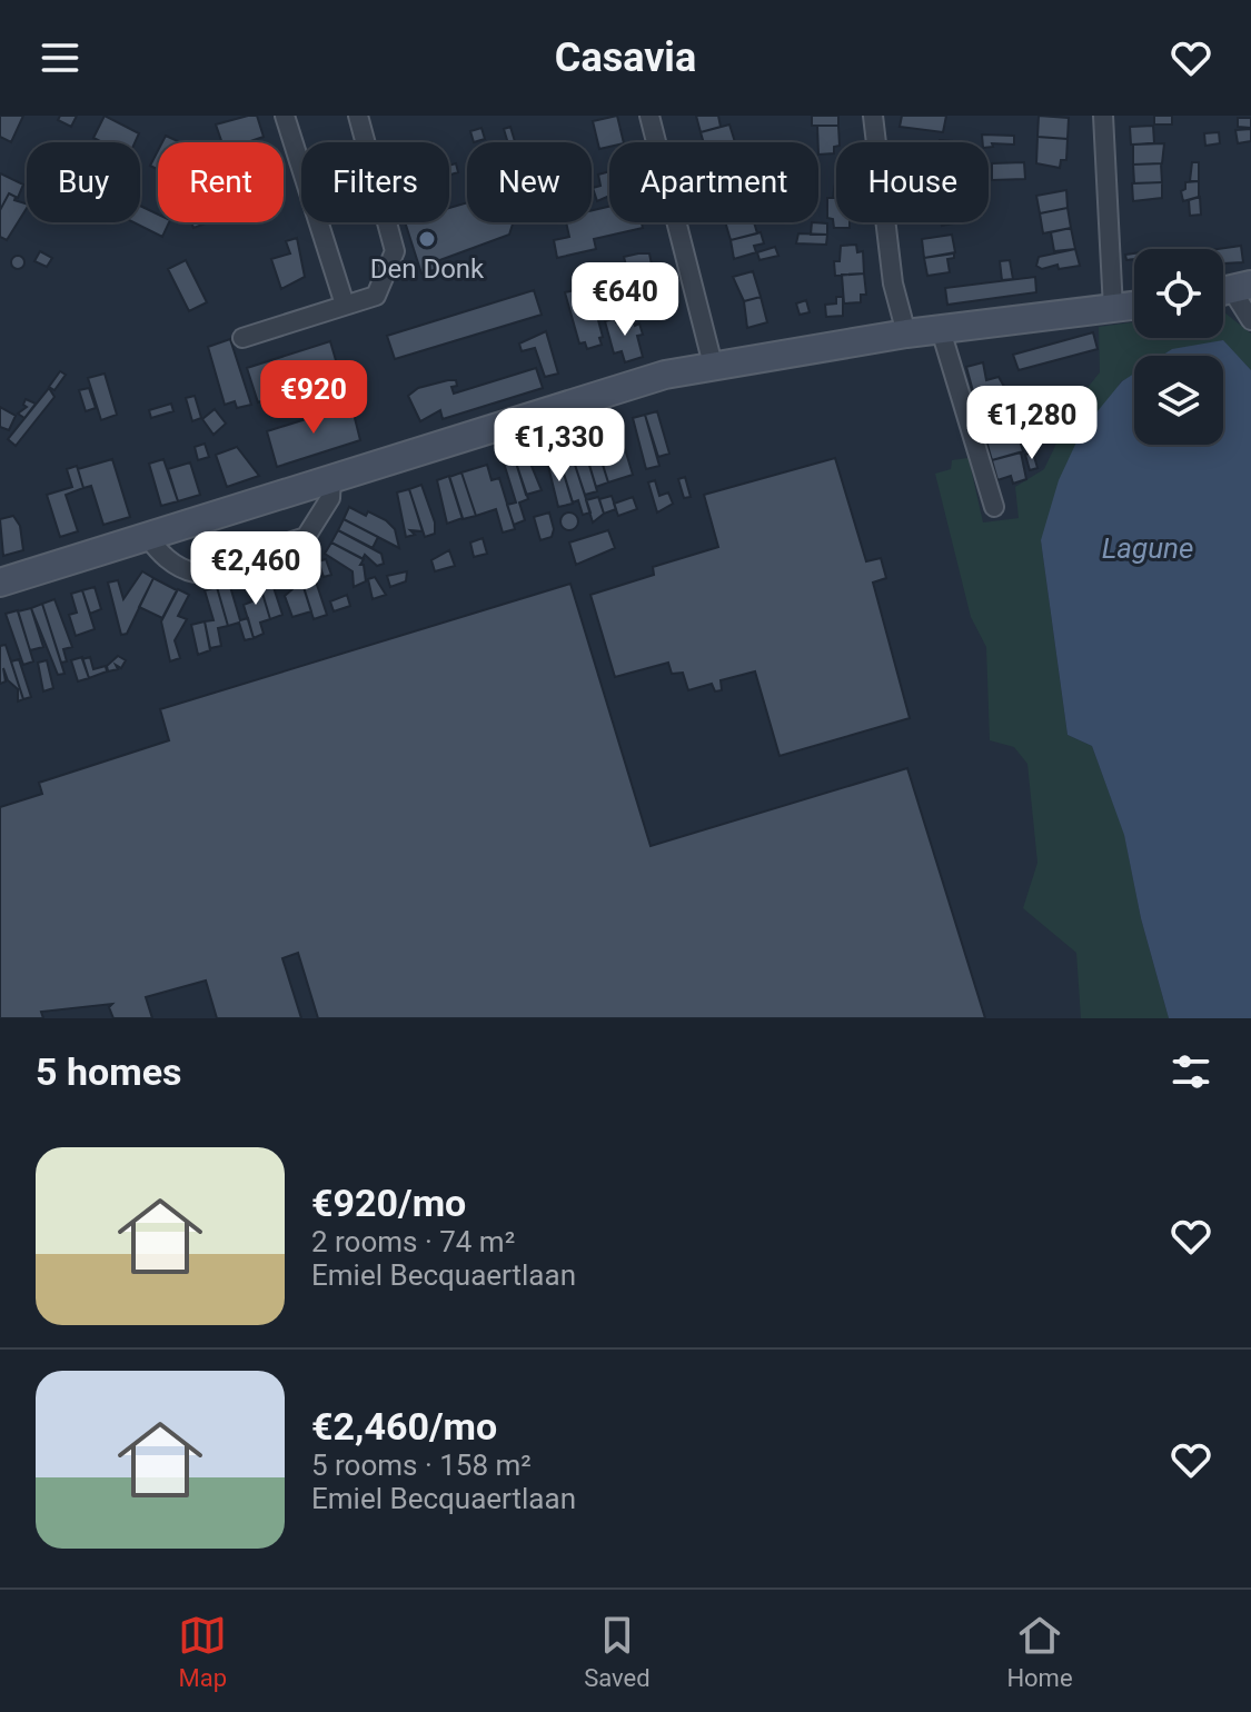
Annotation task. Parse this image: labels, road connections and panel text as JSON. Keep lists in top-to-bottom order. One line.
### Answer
{"water":["Lagune"],"places":["Den Donk"],"page":{"header":"Casavia","chip":["Buy","Rent","Filters","New","Apartment","House"],"price":["€640","€920","€1,280","€1,330","€2,460"],"heading":"5 homes","list":[{"name":"€920/mo","note":"2 rooms · 74 m² · Emiel Becquaertlaan"},{"name":"€2,460/mo","note":"5 rooms · 158 m² · Emiel Becquaertlaan"}],"tabs":["Map","Saved","Home"]}}
